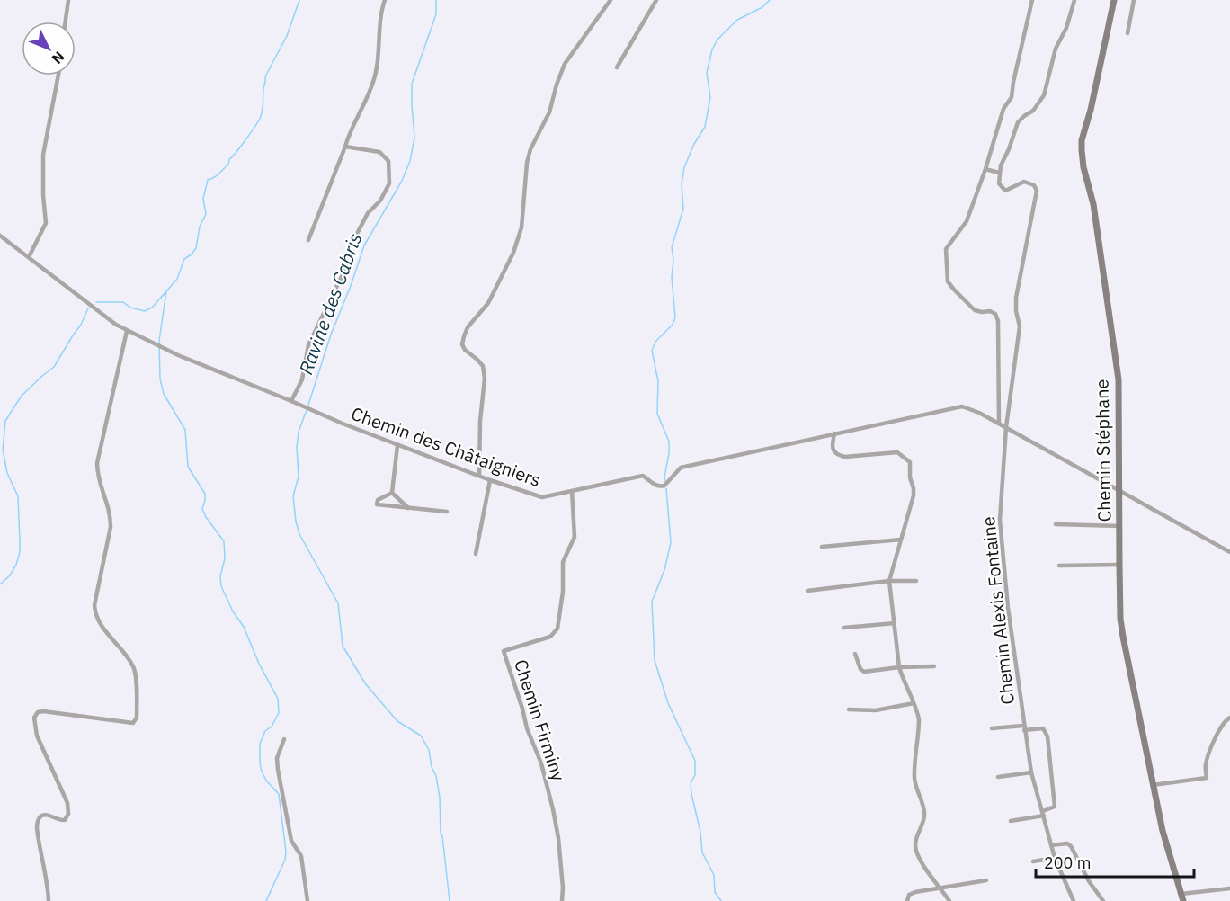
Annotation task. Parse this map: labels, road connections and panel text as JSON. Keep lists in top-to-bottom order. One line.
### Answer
{"streets":{"main road":["Chemin Stéphane"],"street":["Chemin des Châtaigniers","Chemin Alexis Fontaine","Chemin Firminy"]},"crossings":[["Chemin des Châtaigniers","Chemin Stéphane"],["Chemin des Châtaigniers","Chemin Alexis Fontaine"],["Chemin des Châtaigniers","Chemin Firminy"]],"water":["Ravine des Cabris"],"scale_bar":"200 m","north":"bottom right"}
